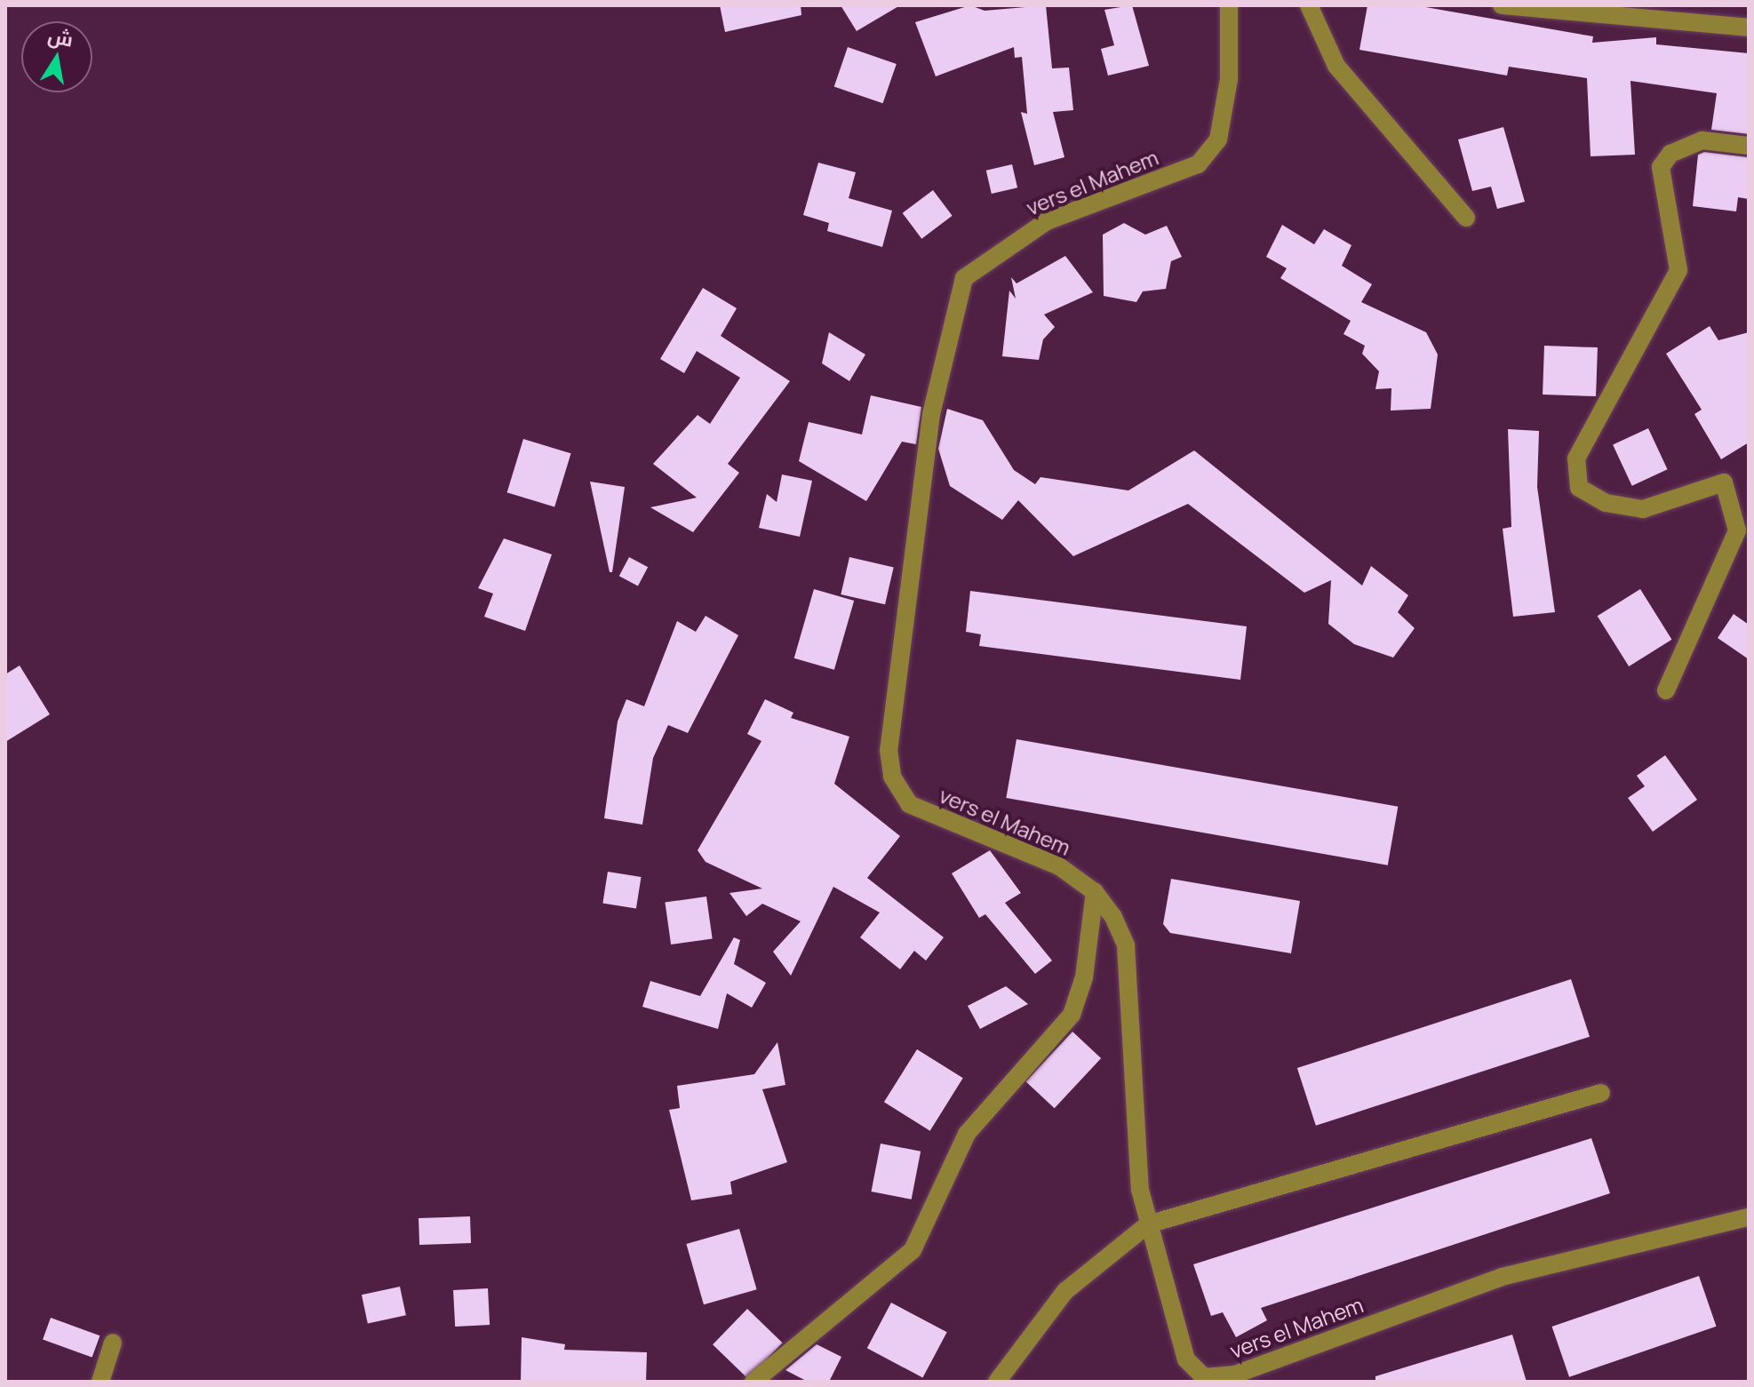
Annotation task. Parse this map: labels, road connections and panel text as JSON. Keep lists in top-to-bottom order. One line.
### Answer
{"streets":{"street":["vers el Mahem"]},"north":"top"}
